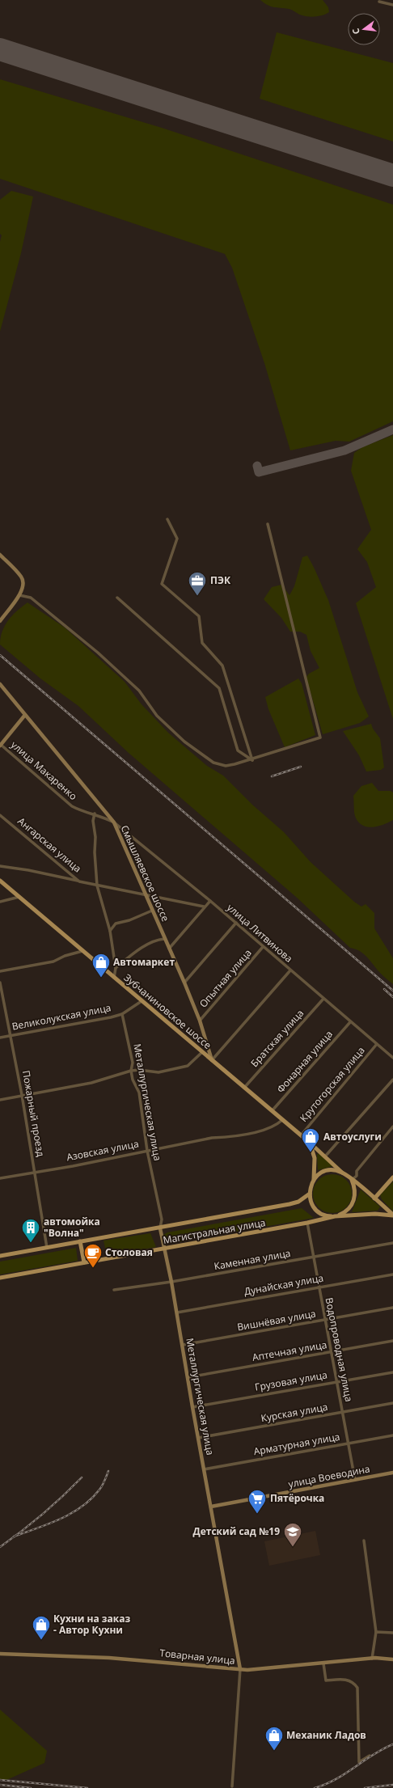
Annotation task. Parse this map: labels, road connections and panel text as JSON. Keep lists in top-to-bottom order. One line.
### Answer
{"streets":{"main road":["Зубчаниновское шоссе","Магистральная улица"],"street":["улица Макаренко","Ангарская улица","Смышляевское шоссе","улица Литвинова","Опытная улица","Великолукская улица","Братская улица","Фонарная улица","Крутогорская улица","Металлургическая улица","Пожарный проезд","Азовская улица","Каменная улица","Дунайская улица","Вишнёвая улица","Водопроводная улица","Аптечная улица","Грузовая улица","Курская улица","Арматурная улица","улица Воеводина","Товарная улица"]},"crossings":[["улица Макаренко","Смышляевское шоссе"],["улица Макаренко","улица Литвинова"],["Ангарская улица","Смышляевское шоссе"],["Смышляевское шоссе","улица Литвинова"],["Смышляевское шоссе","Опытная улица"],["Смышляевское шоссе","Зубчаниновское шоссе"],["улица Литвинова","Опытная улица"],["улица Литвинова","Братская улица"],["улица Литвинова","Фонарная улица"],["улица Литвинова","Крутогорская улица"],["Зубчаниновское шоссе","Великолукская улица"],["Зубчаниновское шоссе","Братская улица"],["Зубчаниновское шоссе","Фонарная улица"],["Зубчаниновское шоссе","Крутогорская улица"],["Зубчаниновское шоссе","Азовская улица"],["Зубчаниновское шоссе","Магистральная улица"],["Великолукская улица","Металлургическая улица"],["Великолукская улица","Пожарный проезд"],["Металлургическая улица","Азовская улица"],["Металлургическая улица","Магистральная улица"],["Металлургическая улица","Каменная улица"],["Металлургическая улица","Дунайская улица"],["Металлургическая улица","Вишнёвая улица"],["Металлургическая улица","Аптечная улица"],["Металлургическая улица","Грузовая улица"],["Металлургическая улица","Курская улица"],["Металлургическая улица","Арматурная улица"],["Металлургическая улица","улица Воеводина"],["Металлургическая улица","Товарная улица"],["Пожарный проезд","Азовская улица"],["Пожарный проезд","Магистральная улица"],["Магистральная улица","Водопроводная улица"],["Каменная улица","Водопроводная улица"],["Дунайская улица","Водопроводная улица"],["Вишнёвая улица","Водопроводная улица"],["Водопроводная улица","Аптечная улица"],["Водопроводная улица","Грузовая улица"],["Водопроводная улица","Курская улица"],["Водопроводная улица","Арматурная улица"],["Водопроводная улица","улица Воеводина"]],"places":{"office":["ПЭК"],"shop":["Автомаркет","Автоуслуги","Кухни на заказ - Автор Кухни","Механик Ладов"],"building":["автомойка \"Волна\""],"cafe":["Столовая"],"supermarket":["Пятёрочка"],"school or university":["Детский сад №19"]},"north":"left"}
